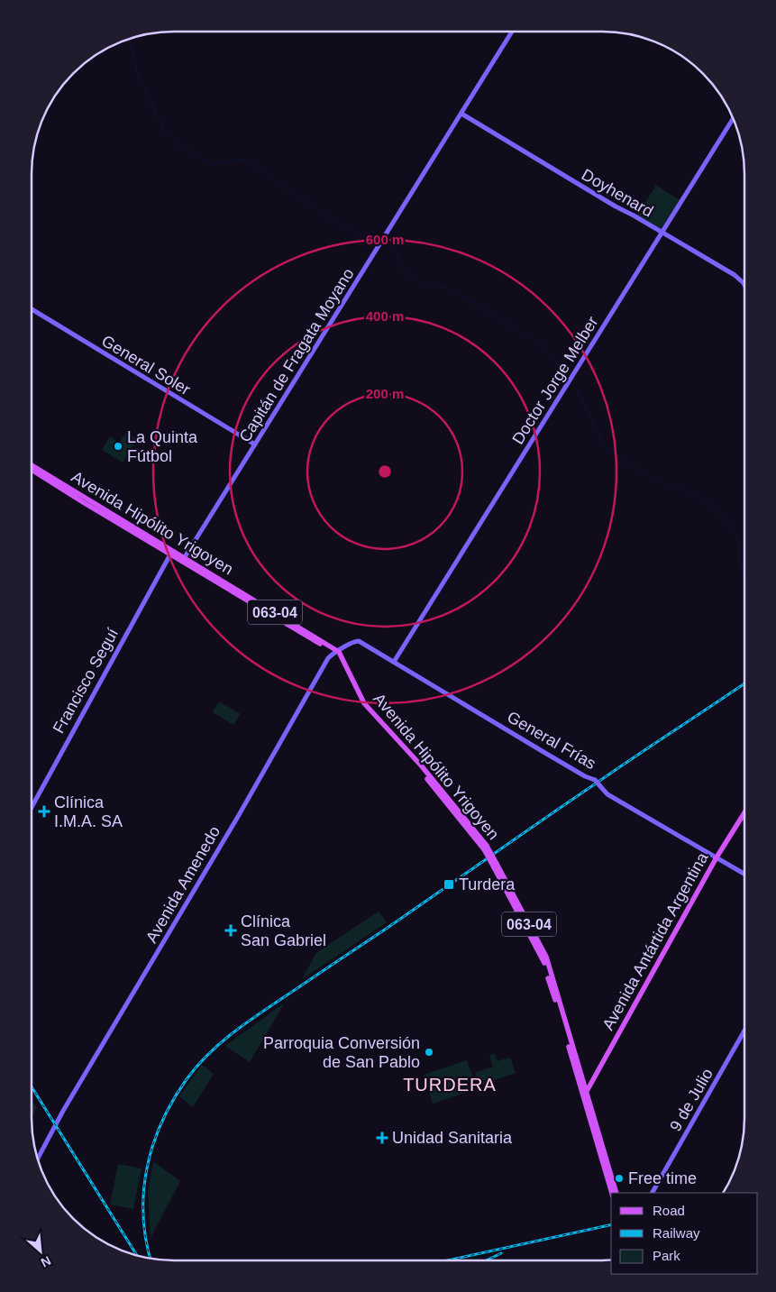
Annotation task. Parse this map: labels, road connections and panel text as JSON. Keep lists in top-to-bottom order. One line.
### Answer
{"streets":{"main road":["Avenida Hipólito Yrigoyen","063-04","Avenida Antártida Argentina"],"street":["Doyhenard","Capitán de Fragata Moyano","General Soler","Doctor Jorge Melber","Francisco Seguí","General Frías","Avenida Amenedo","9 de Julio"]},"crossings":[["Doyhenard","Capitán de Fragata Moyano"],["Doyhenard","Doctor Jorge Melber"],["Capitán de Fragata Moyano","General Soler"],["Capitán de Fragata Moyano","Avenida Hipólito Yrigoyen"],["Doctor Jorge Melber","General Frías"],["Avenida Hipólito Yrigoyen","Francisco Seguí"],["Avenida Hipólito Yrigoyen","General Frías"],["Avenida Hipólito Yrigoyen","Avenida Amenedo"],["Avenida Hipólito Yrigoyen","Avenida Antártida Argentina"],["General Frías","Avenida Amenedo"],["General Frías","Avenida Antártida Argentina"]],"districts":["TURDERA"],"places":{"other":["La Quinta Fútbol","Parroquia Conversión de San Pablo","Free time"],"health":["Clínica I.M.A. SA","Clínica San Gabriel","Unidad Sanitaria"],"transit":["Turdera"]},"legend":["Road","Railway","Park"],"north":"bottom right","rings":["600 m","400 m","200 m"]}
